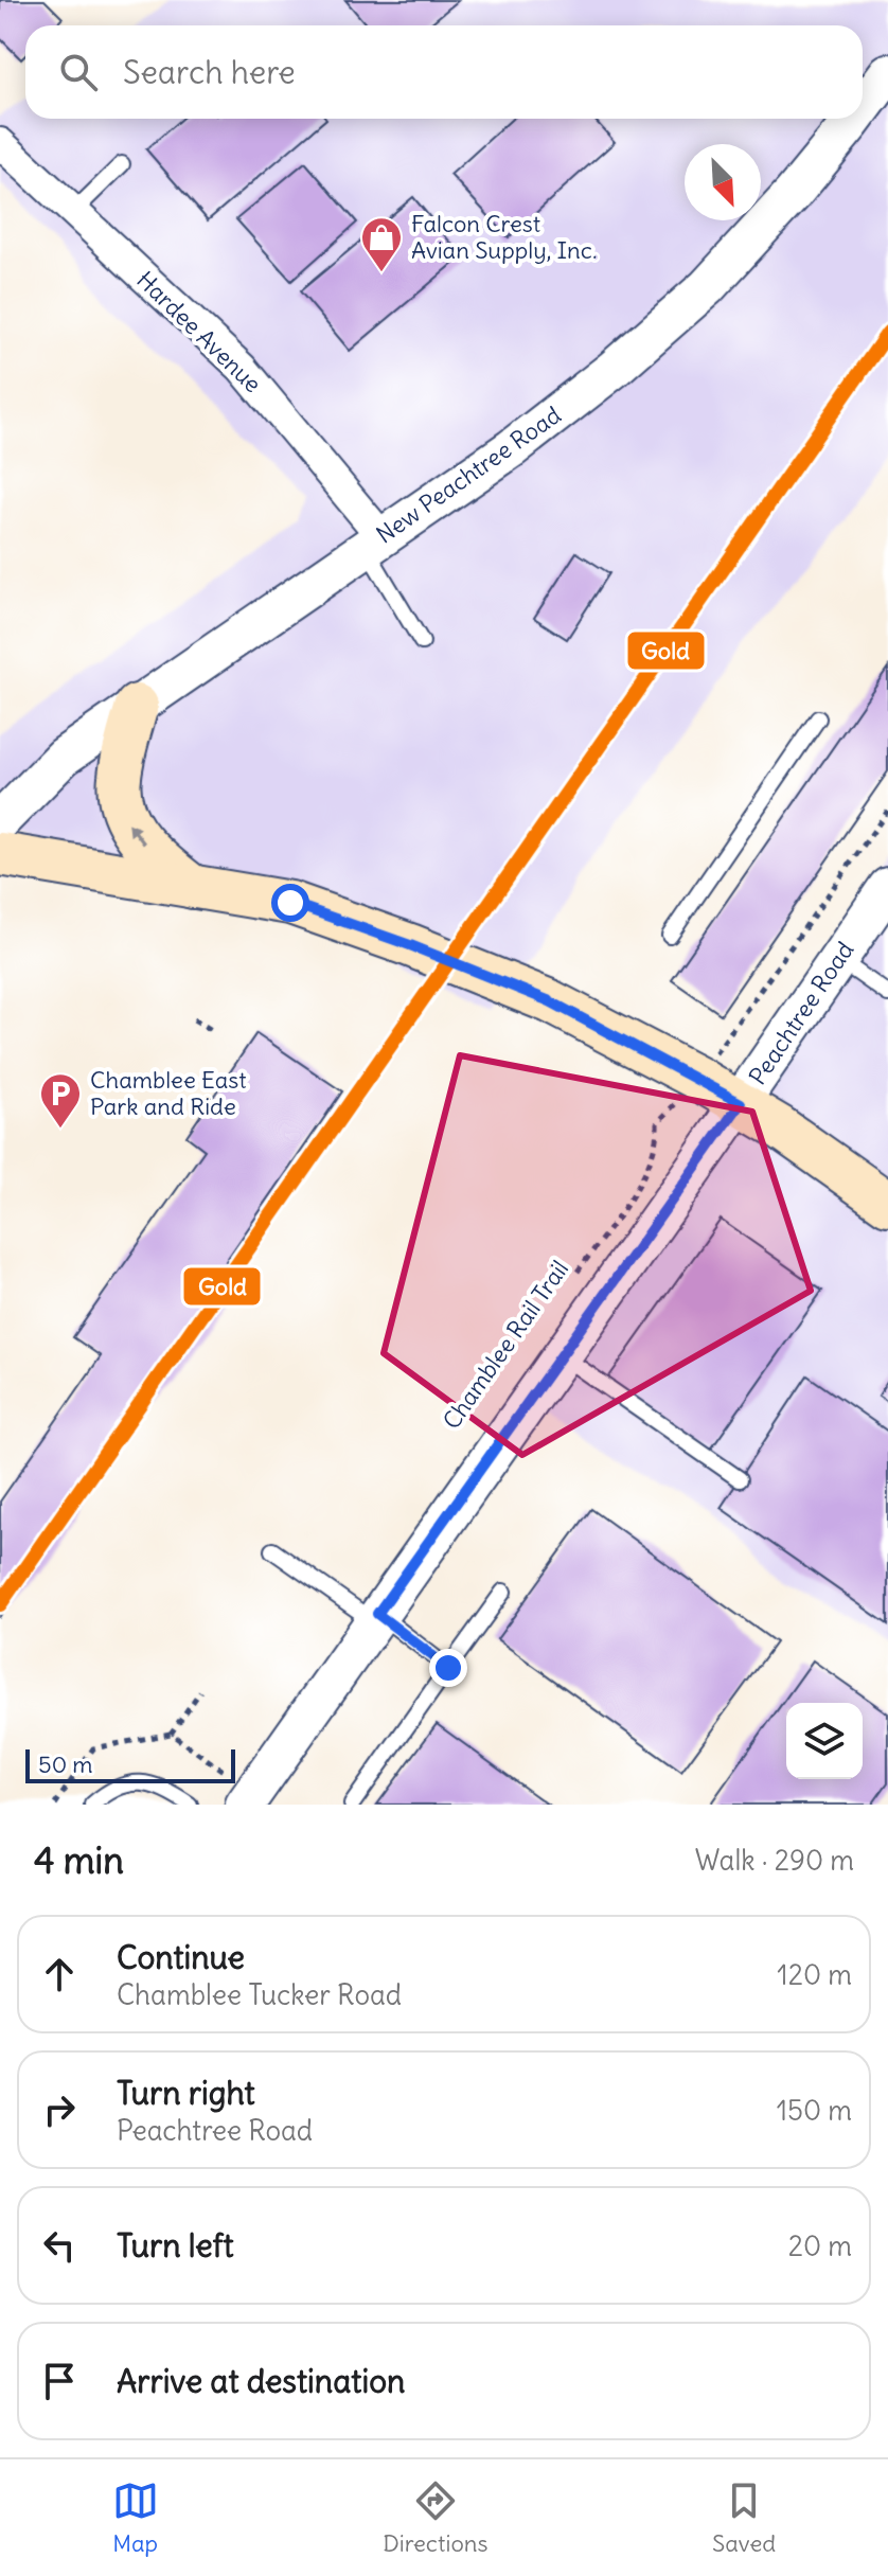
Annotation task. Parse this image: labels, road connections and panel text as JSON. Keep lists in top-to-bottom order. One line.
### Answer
{"streets":{"street":["Hardee Avenue","New Peachtree Road","Peachtree Road"],"path":["Chamblee Rail Trail"]},"crossings":[["Hardee Avenue","New Peachtree Road"]],"places":{"shop":["Falcon Crest Avian Supply, Inc."],"parking":["Chamblee East Park and Ride"]},"lines":["transit line Gold"],"scale_bar":"50 m","north":"bottom right","page":{"search":"Search here","scale":"50 m","heading":["4 min","Walk · 290 m"],"list":[["Continue","Chamblee Tucker Road","120 m"],["Turn right","Peachtree Road","150 m"],["Turn left","20 m"],"Arrive at destination"],"nav":["Map","Directions","Saved"]}}
